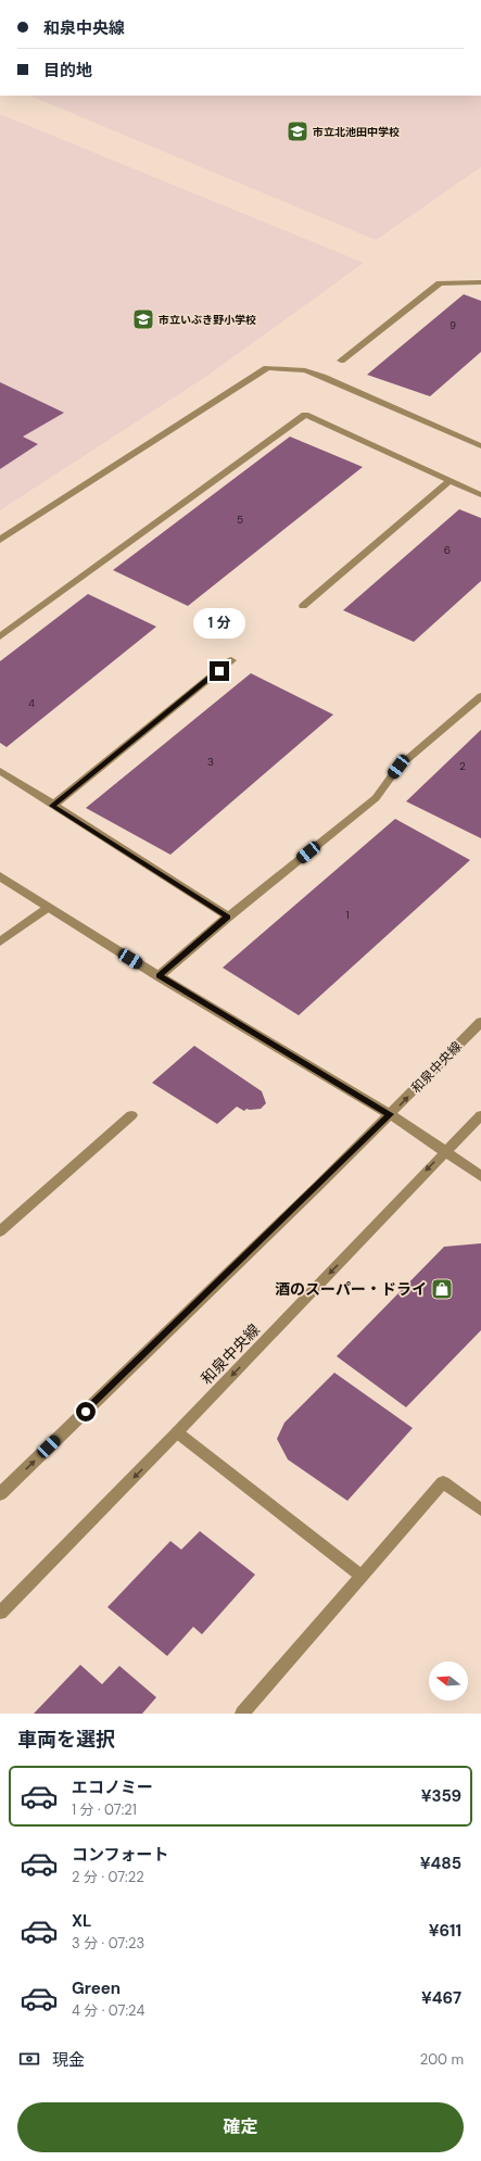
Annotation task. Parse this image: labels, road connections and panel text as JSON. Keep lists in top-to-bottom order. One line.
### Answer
{"streets":{"street":["和泉中央線"]},"places":{"school or university":["市立北池田中学校","市立いぶき野小学校"],"shop":["酒のスーパー・ドライ"]},"house_numbers":["9","5","6","4","3","2","1"],"north":"left","page":{"banner":["和泉中央線","目的地"],"bubble":"1 分","heading":"車両を選択","list":[{"name":"エコノミー","note":"1 分 · 07:21","value":"¥359"},{"name":"コンフォート","note":"2 分 · 07:22","value":"¥485"},{"name":"XL","note":"3 分 · 07:23","value":"¥611"},{"name":"Green","note":"4 分 · 07:24","value":"¥467"}],"pay":["現金","200 m"],"buttons":"確定"}}
